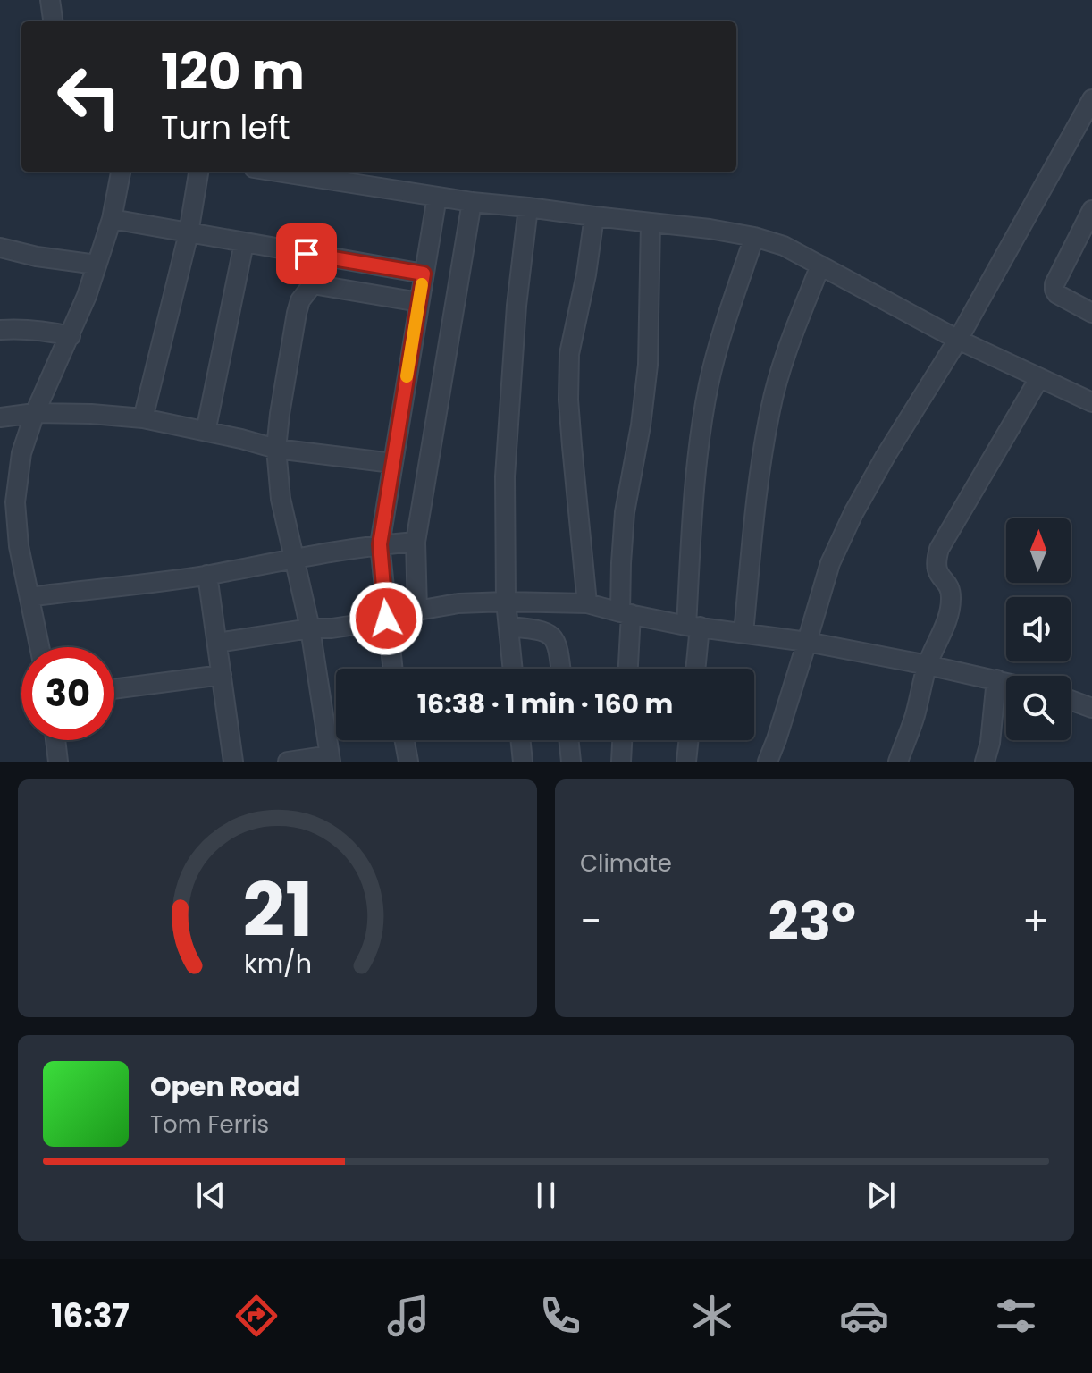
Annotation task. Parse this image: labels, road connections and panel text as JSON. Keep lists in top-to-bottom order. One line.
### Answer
{"north":"top","page":{"turn":["120 m","Turn left"],"limit":"30","trip":"16:38 · 1 min · 160 m","tile":"Climate","heat":["−","23°","+"],"song":["Open Road","Tom Ferris"],"tabs":"16:37","gauge":["21","km/h"]}}
